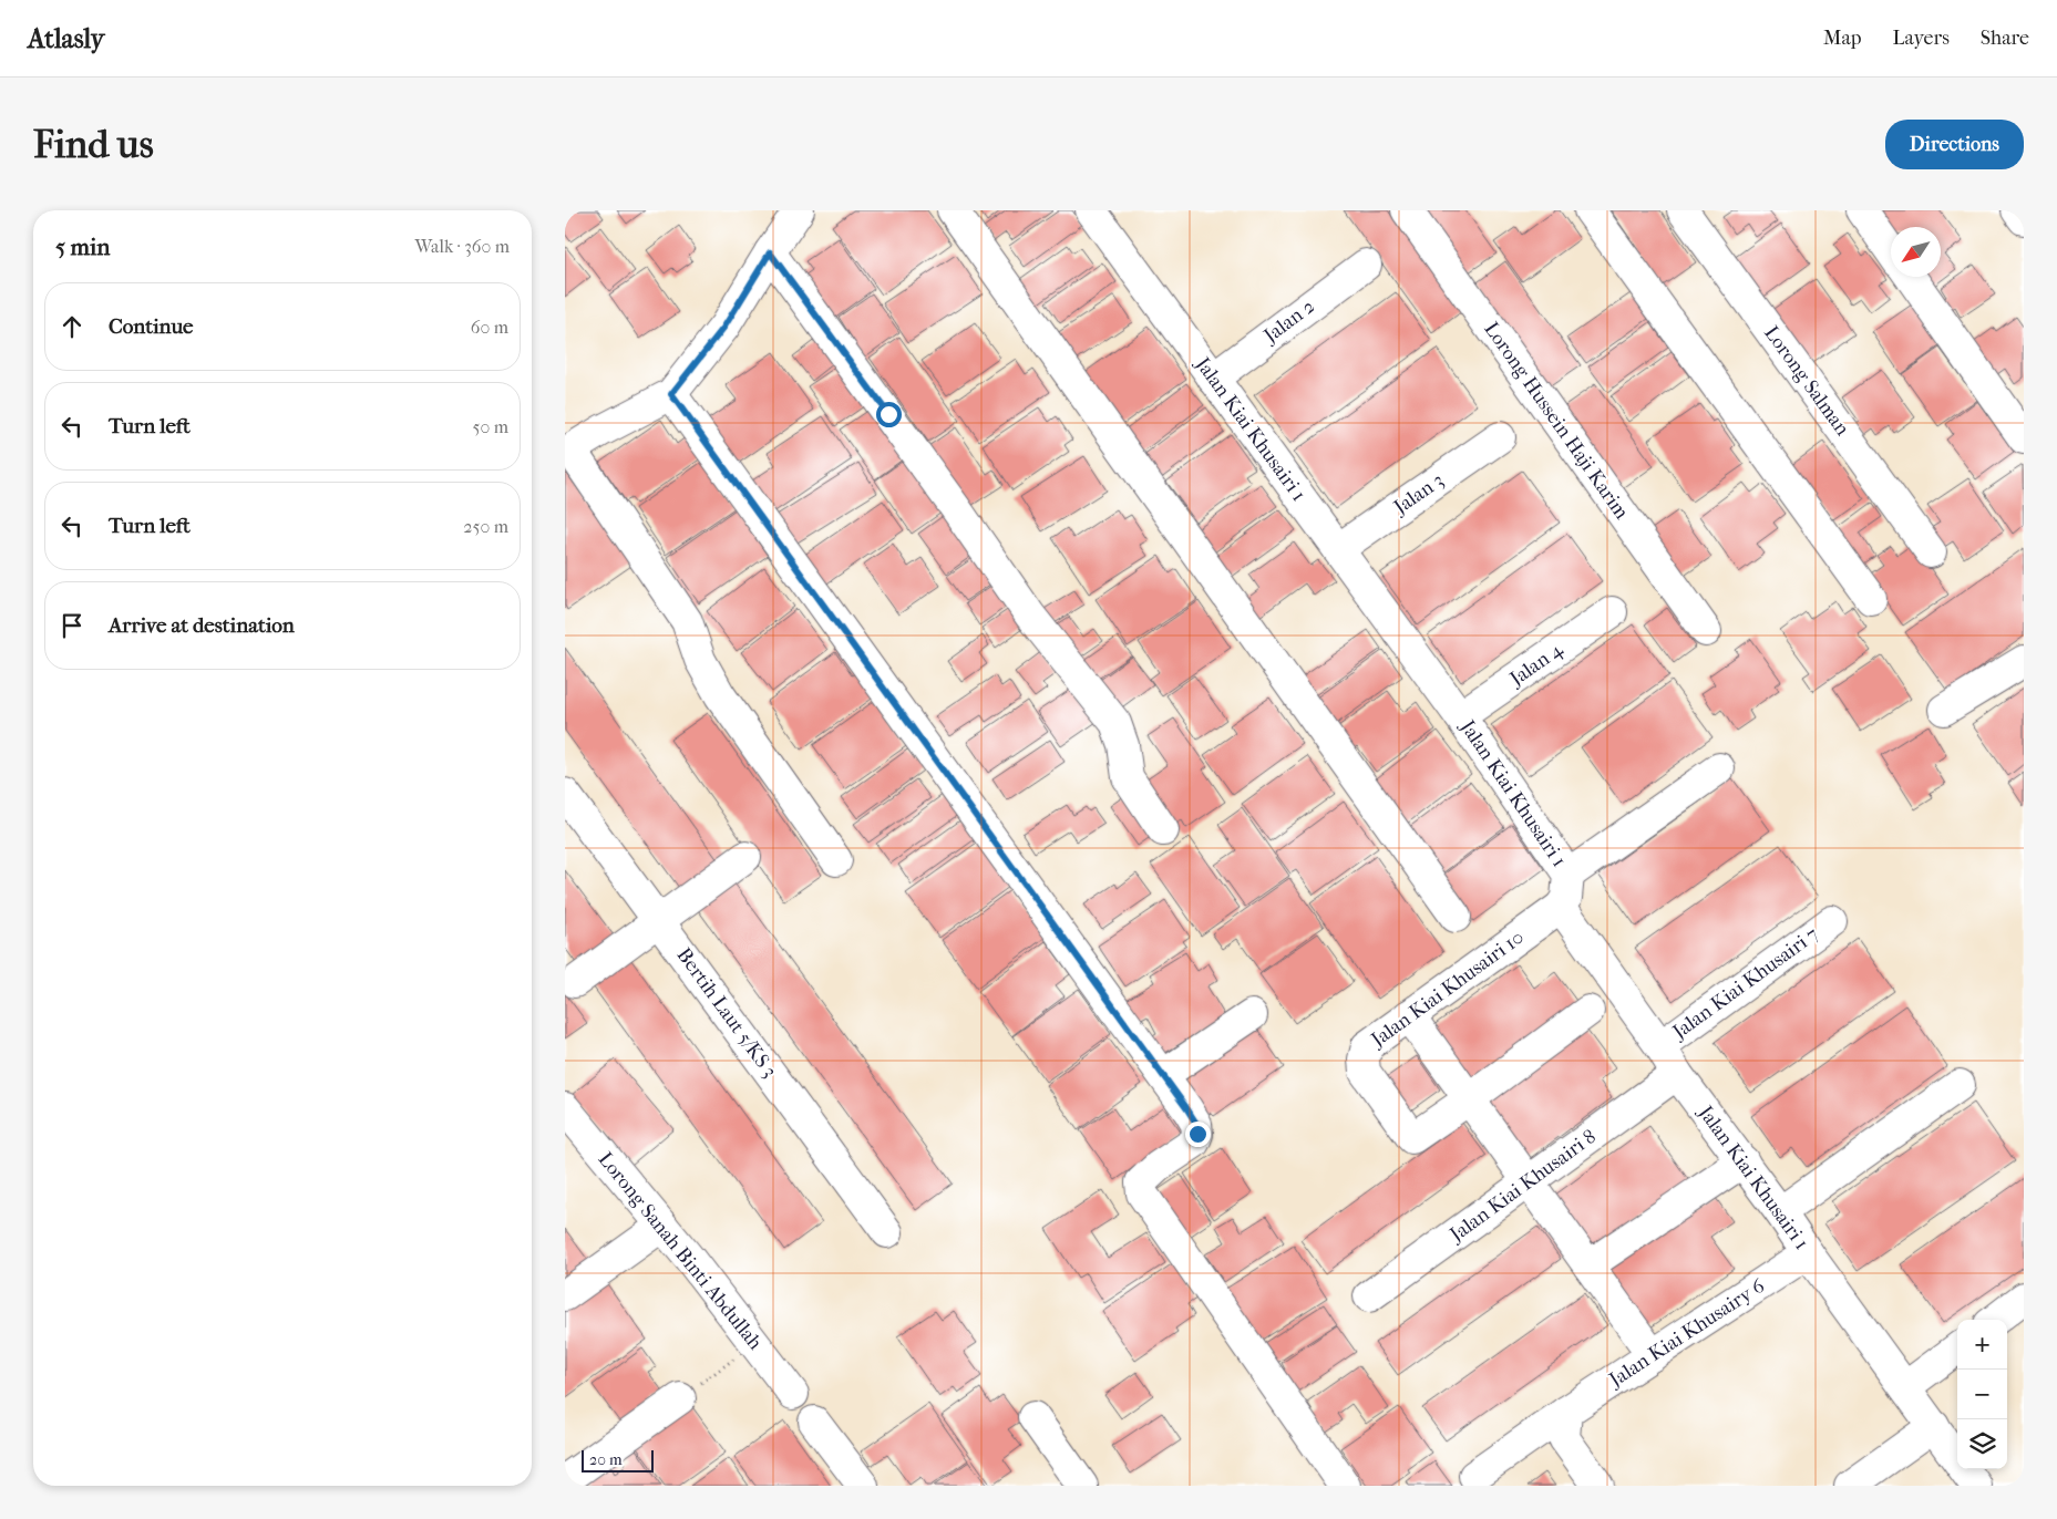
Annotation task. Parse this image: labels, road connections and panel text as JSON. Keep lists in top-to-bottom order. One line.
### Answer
{"streets":{"street":["Jalan 2","Lorong Salman","Lorong Hussein Haji Karim","Jalan Kiai Khusairi 1","Jalan 3","Jalan 4","Jalan Kiai Khusairi 7","Jalan Kiai Khusairi 10","Bertih Laut 5/KS 3","Jalan Kiai Khusairi 8","Lorong Sanah Binti Abdullah","Jalan Kiai Khusairy 6"]},"crossings":[["Jalan 2","Jalan Kiai Khusairi 1"],["Jalan Kiai Khusairi 1","Jalan 3"],["Jalan Kiai Khusairi 1","Jalan 4"],["Jalan Kiai Khusairi 1","Jalan Kiai Khusairi 7"],["Jalan Kiai Khusairi 1","Jalan Kiai Khusairi 10"],["Jalan Kiai Khusairi 1","Jalan Kiai Khusairi 8"],["Jalan Kiai Khusairi 1","Jalan Kiai Khusairy 6"]],"scale_bar":"20 m","north":"bottom left","page":{"header":"Atlasly","nav":["Map","Layers","Share"],"buttons":"Directions","title":"Find us","heading":["5 min","Walk · 360 m"],"list":[["Continue","60 m"],["Turn left","50 m"],["Turn left","250 m"],"Arrive at destination"],"map_buttons":["+","−"],"scale":"20 m"}}
